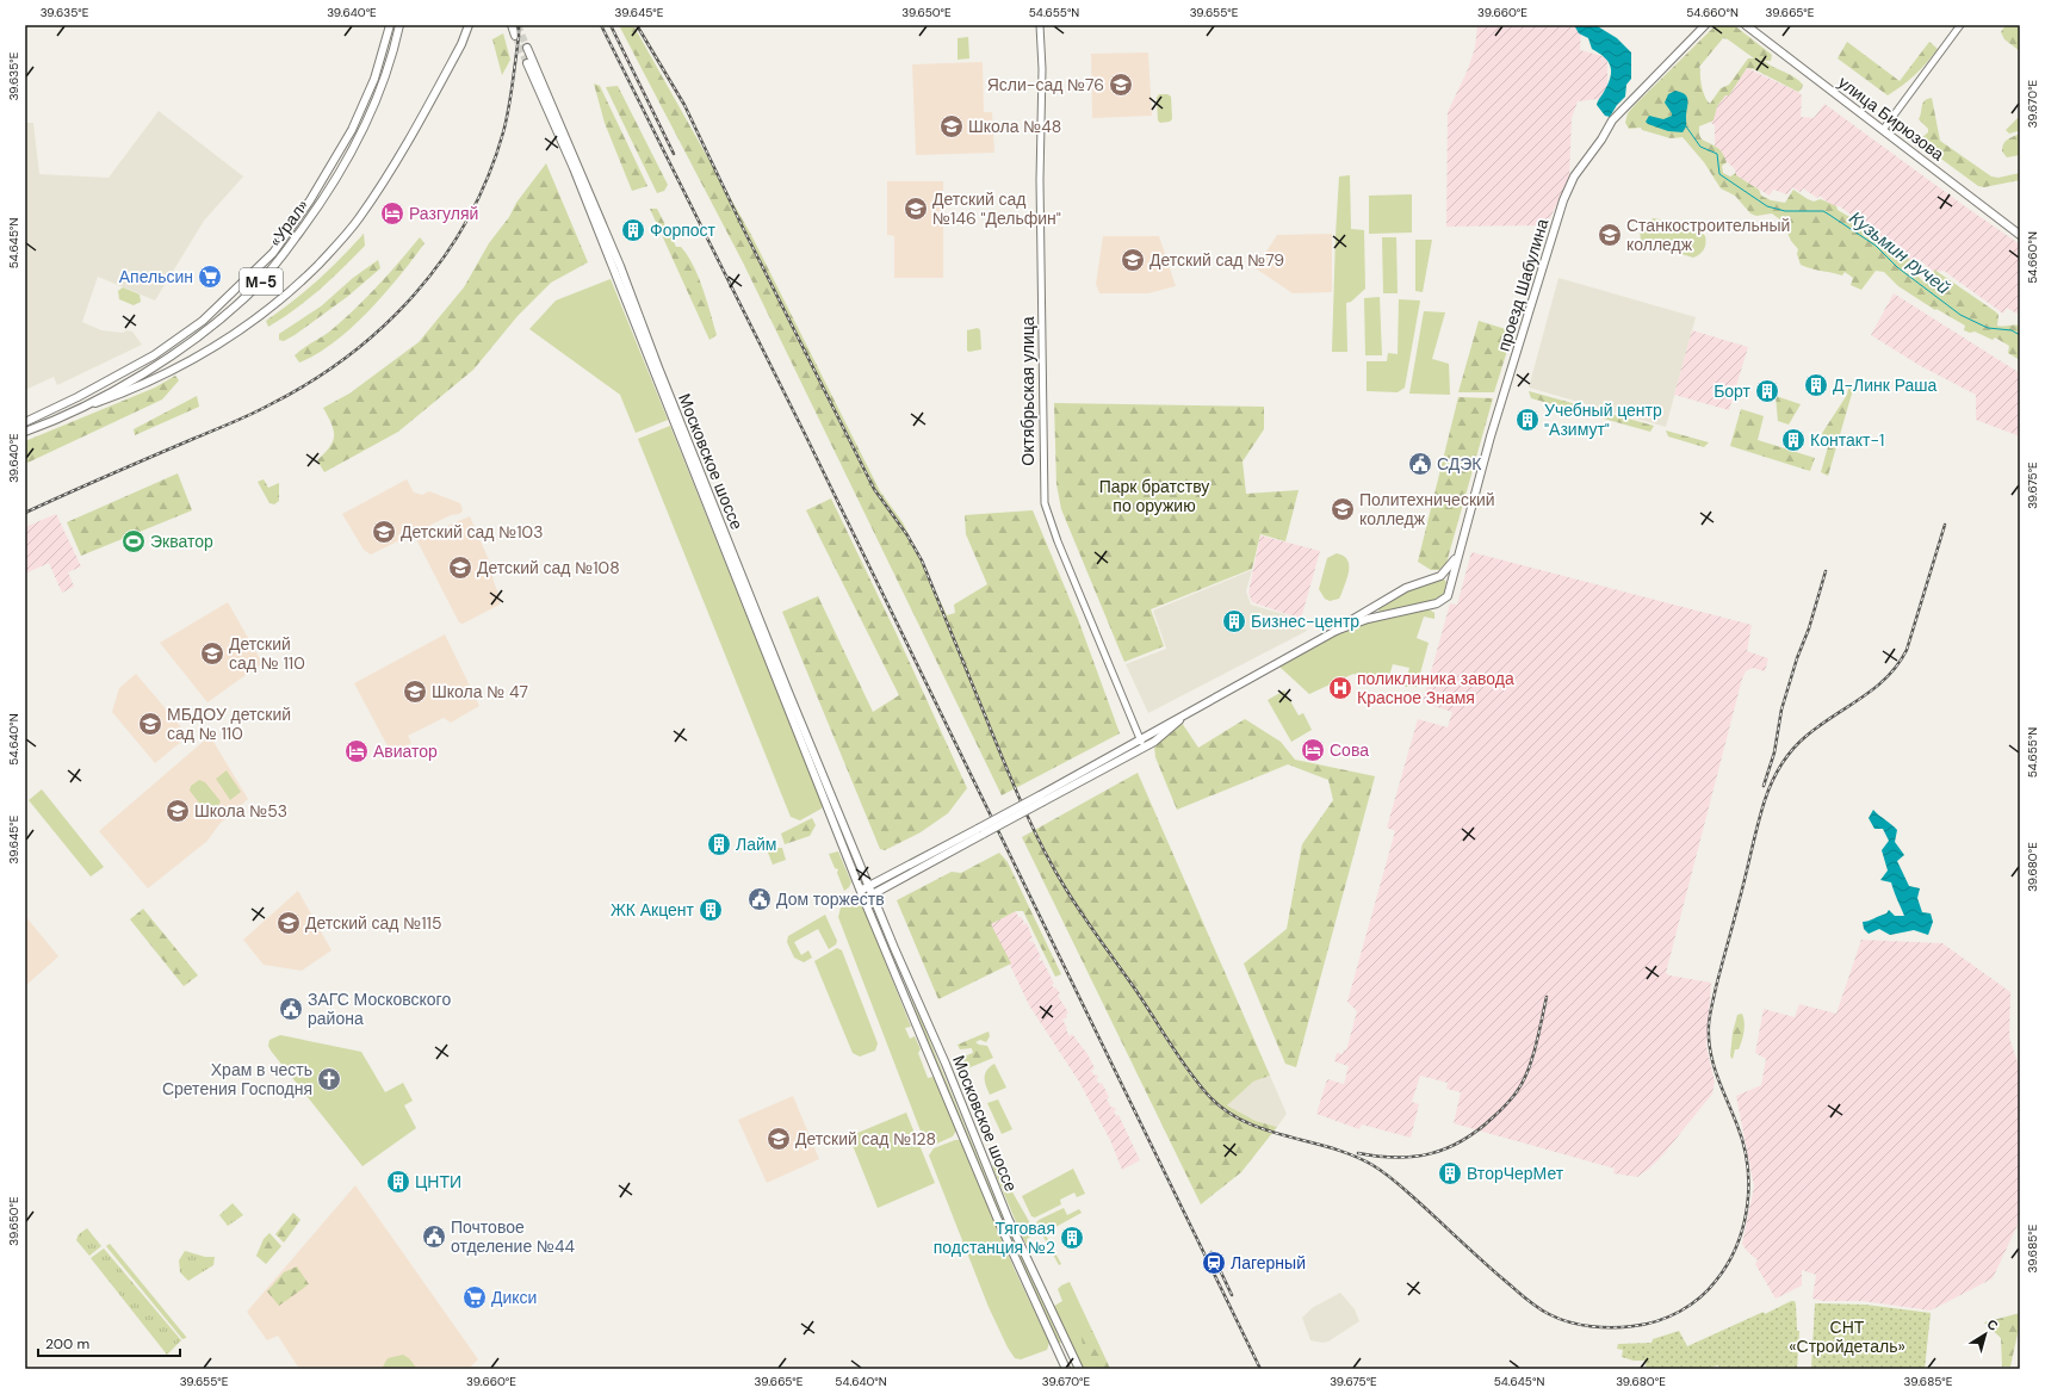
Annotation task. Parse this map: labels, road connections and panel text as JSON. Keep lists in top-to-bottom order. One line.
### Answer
{"streets":{"main road":["улица Бирюзова","«Урал»","М-5","проезд Шабулина","Октябрьская улица","Московское шоссе"]},"water":["Кузьмин ручей"],"parks":["Парк братству по оружию","СНТ «Стройдеталь»"],"places":{"school or university":["Ясли-сад №76","Школа №48","Детский сад №146 \"Дельфин\"","Станкостроительный колледж","Детский сад №79","Политехнический колледж","Детский сад №103","Детский сад №108","Детский сад № 110","Школа № 47","МБДОУ детский сад № 110","Школа №53","Детский сад №115","Детский сад №128"],"hotel":["Разгуляй","Сова","Авиатор"],"building":["Форпост","Д-Линк Раша","Борт","Учебный центр \"Азимут\"","Контакт-1","Бизнес-центр","Лайм","ЖК Акцент","ВторЧерМет","ЦНТИ","Тяговая подстанция №2"],"supermarket":["Апельсин","Дикси"],"public building":["СДЭК","Дом торжеств","ЗАГС Московского района","Почтовое отделение №44"],"sports":["Экватор"],"hospital":["поликлиника завода Красное Знамя"],"church":["Храм в честь Сретения Господня"],"station":["Лагерный"]},"scale_bar":"200 m","north":"top right","coordinates":["39.635°E","39.640°E","39.645°E","39.650°E","54.655°N","39.655°E","39.660°E","54.660°N","39.665°E","39.670°E","54.645°N","39.675°E","54.640°N","39.680°E","39.685°E"]}
